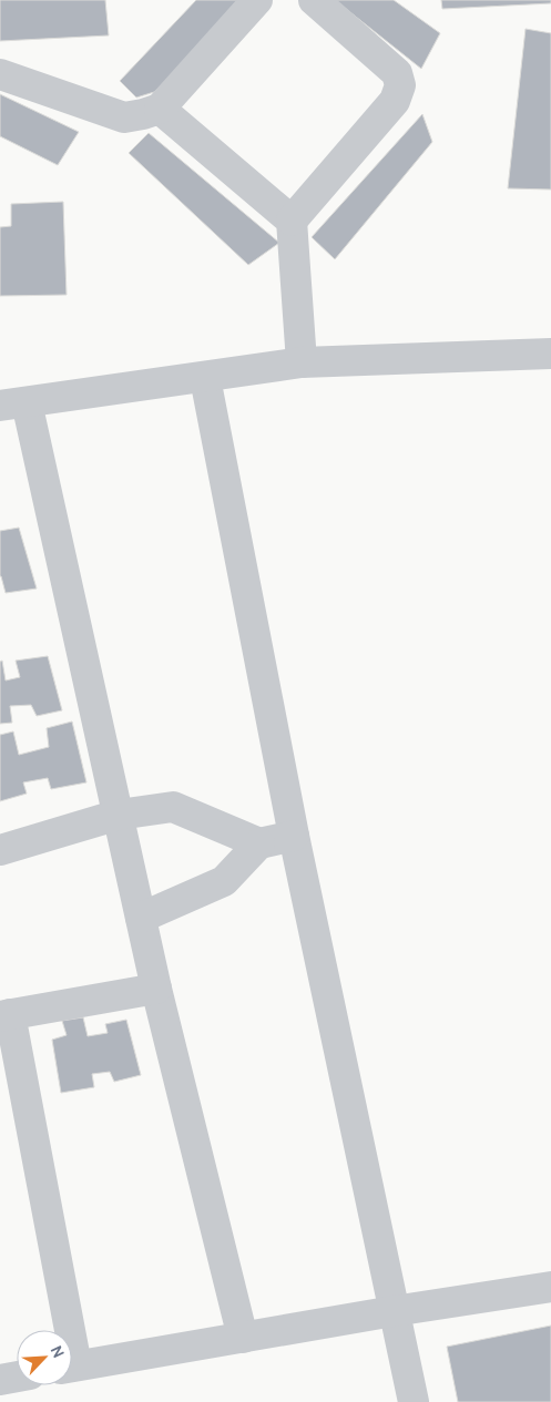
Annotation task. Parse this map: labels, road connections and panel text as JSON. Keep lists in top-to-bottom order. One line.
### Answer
{"north":"top right"}
